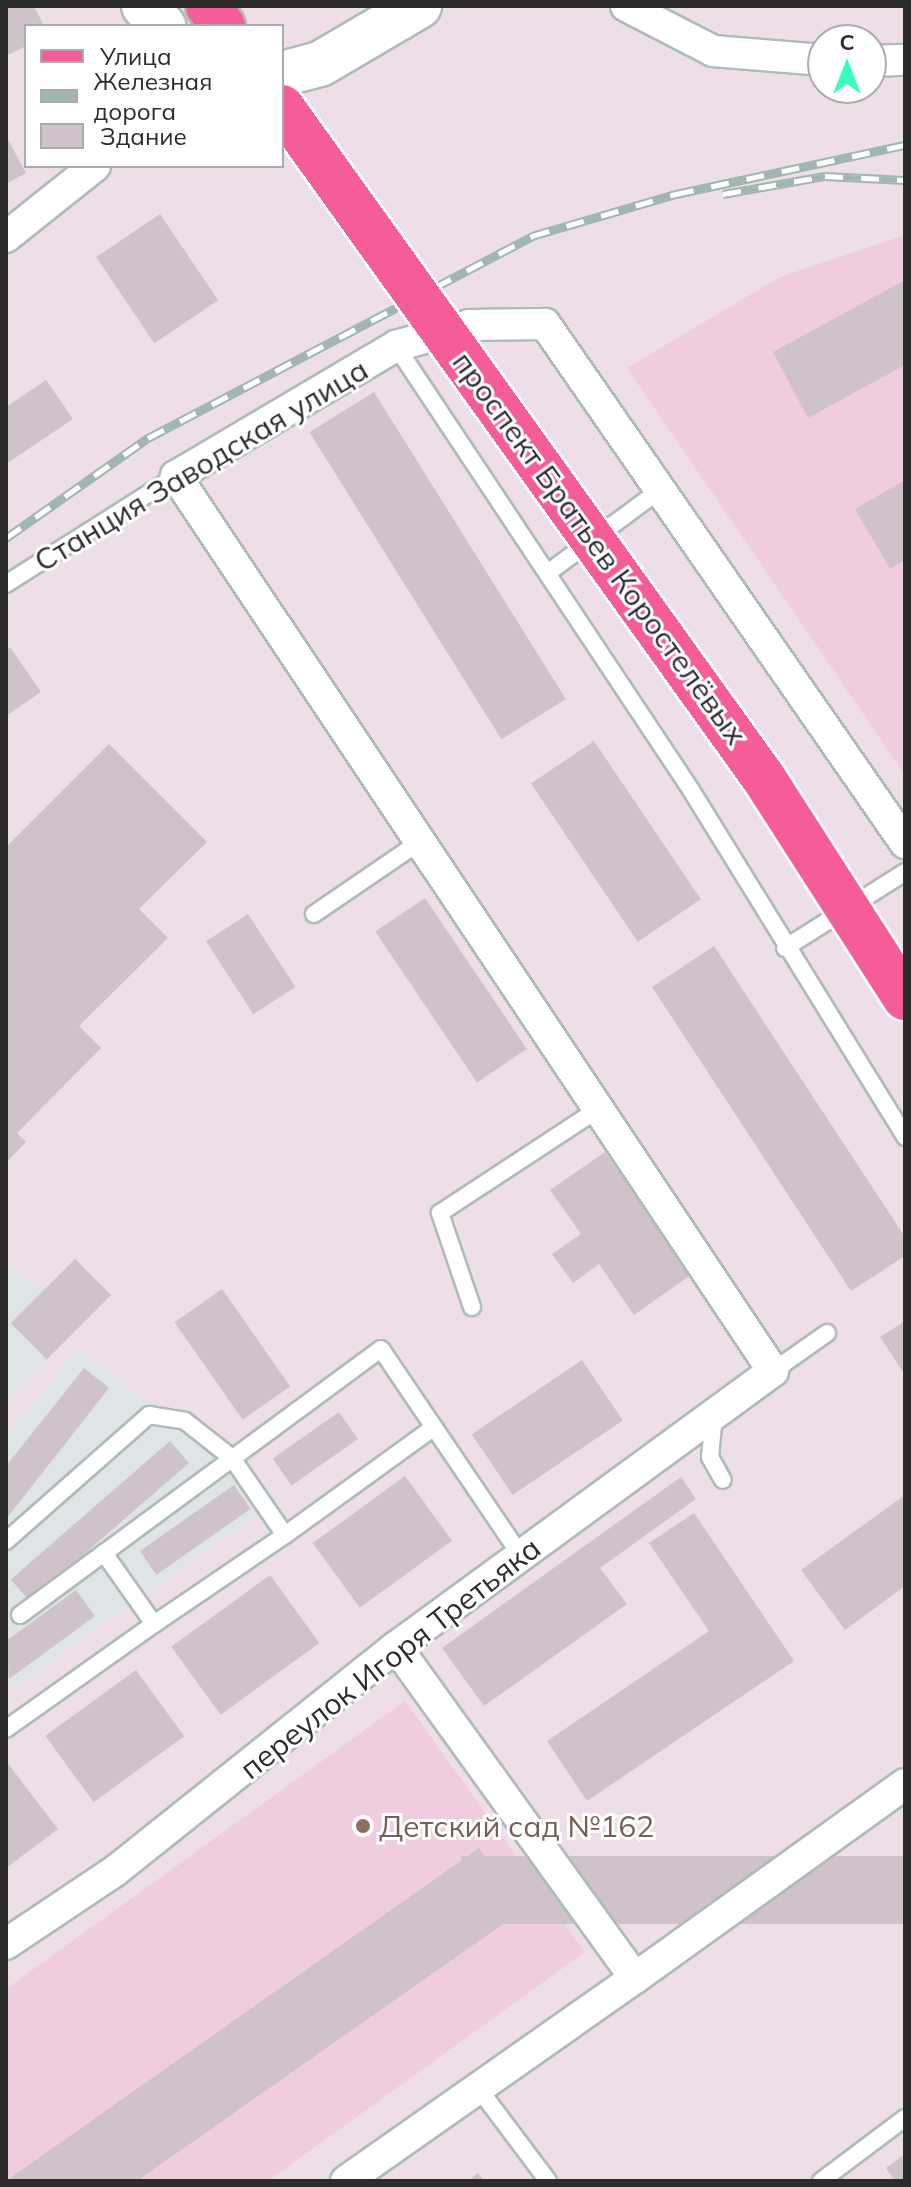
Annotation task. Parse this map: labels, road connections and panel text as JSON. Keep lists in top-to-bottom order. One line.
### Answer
{"streets":{"main road":["проспект Братьев Коростелёвых"],"street":["Станция Заводская улица","переулок Игоря Третьяка"]},"places":["Детский сад №162"],"legend":["Улица","Железная дорога","Здание"],"north":"top"}
